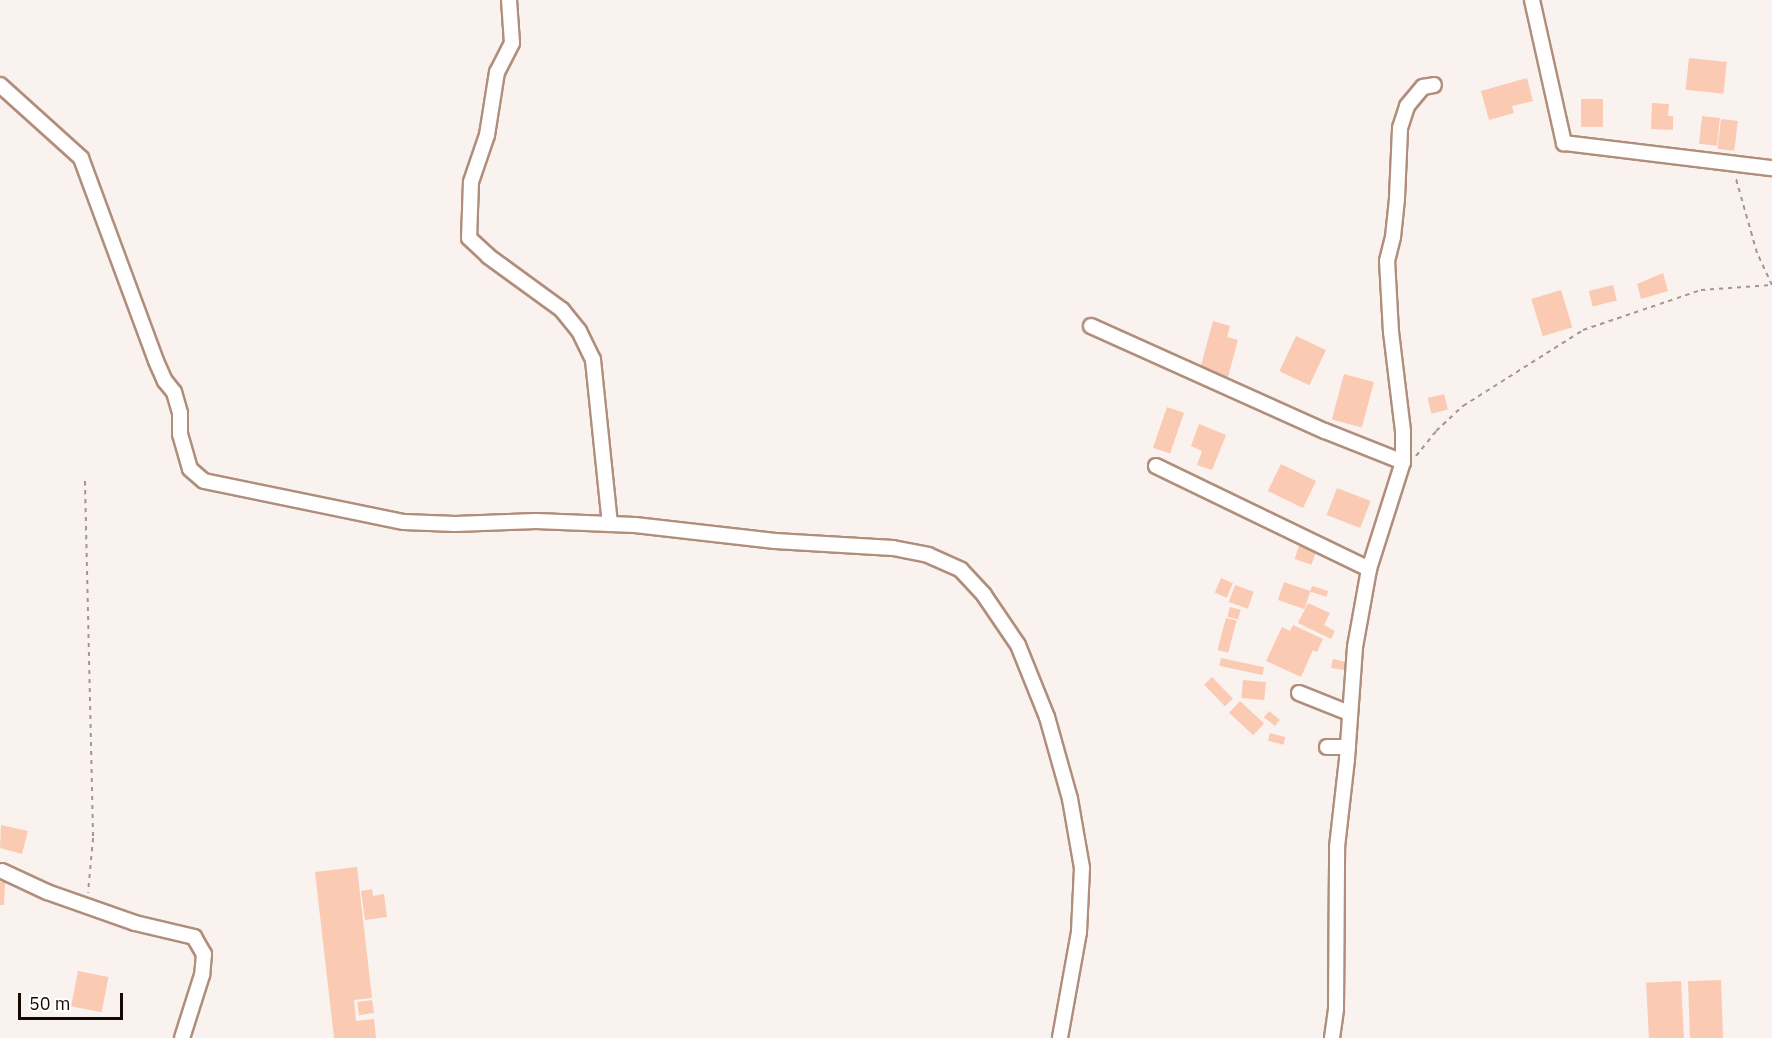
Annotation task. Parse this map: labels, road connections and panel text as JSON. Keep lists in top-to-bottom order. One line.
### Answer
{"scale_bar":"50 m"}
